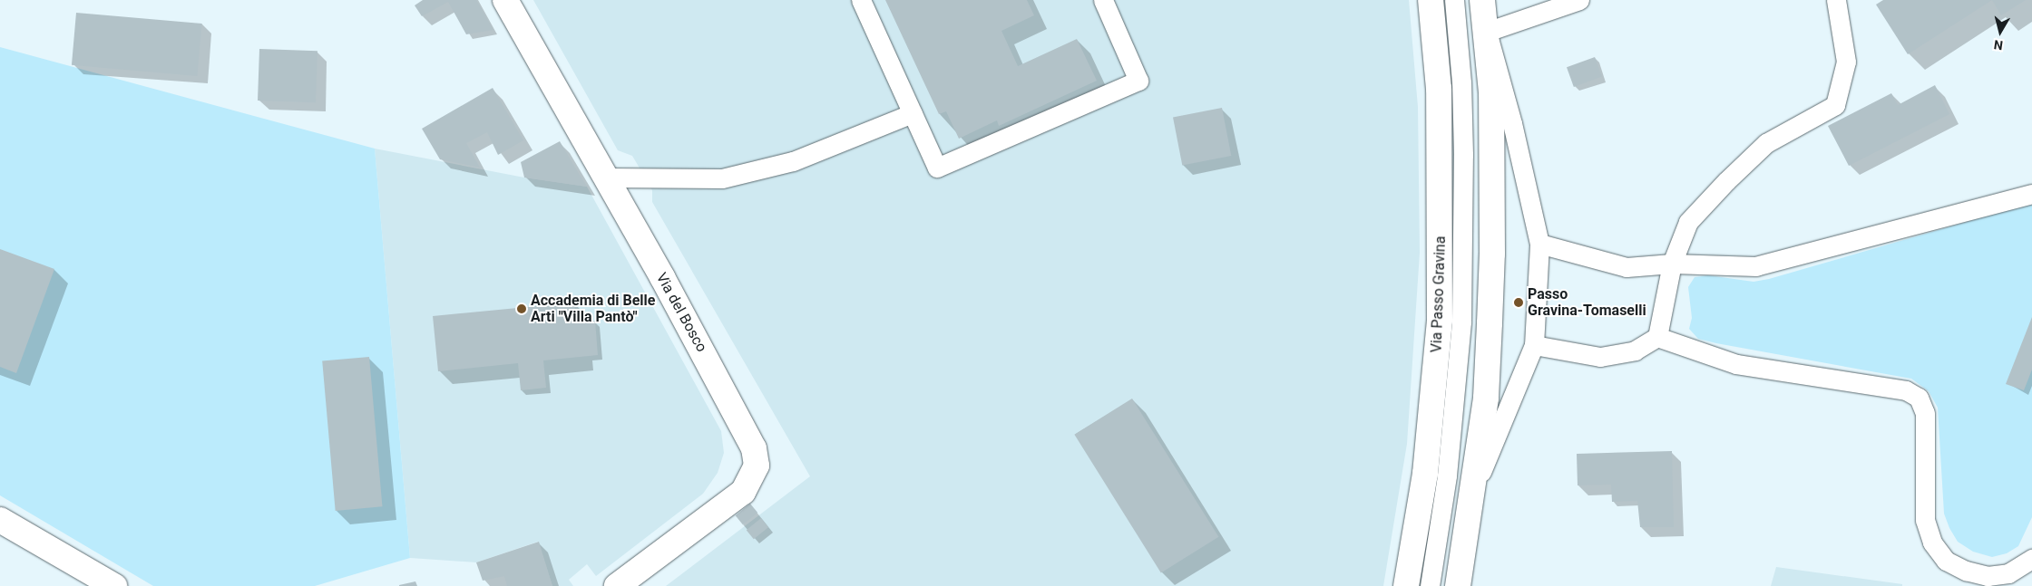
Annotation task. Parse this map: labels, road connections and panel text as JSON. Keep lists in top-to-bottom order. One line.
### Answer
{"streets":{"main road":["Via Passo Gravina","Via del Bosco"]},"places":["Passo Gravina-Tomaselli","Accademia di Belle Arti \"Villa Pantò\""],"north":"bottom"}
